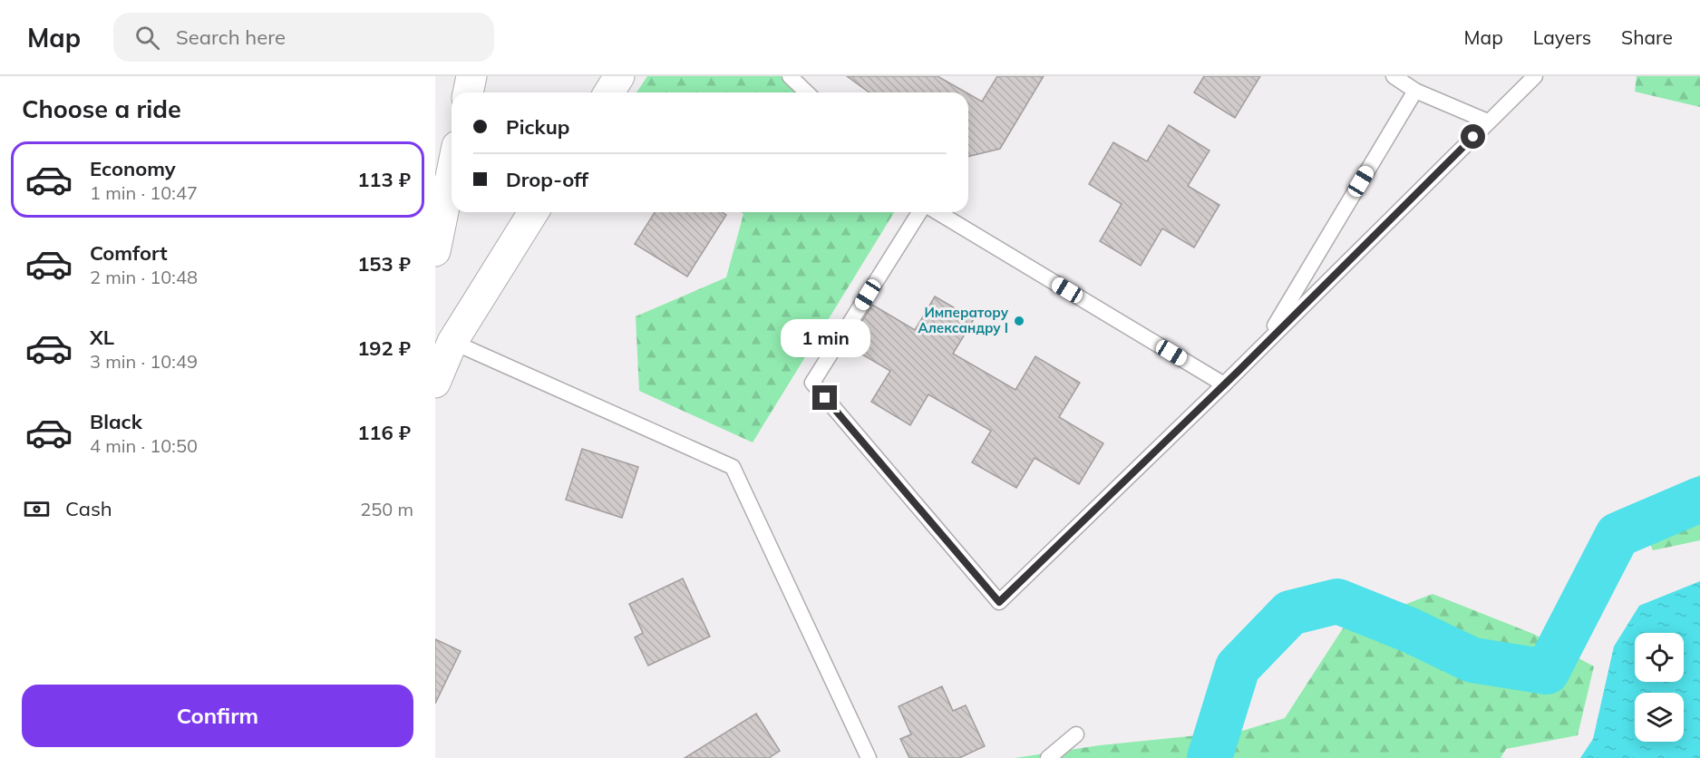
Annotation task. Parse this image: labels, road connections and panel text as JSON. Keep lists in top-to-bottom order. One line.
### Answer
{"places":["Императору Александру I"],"page":{"header":"Map","search":"Search here","nav":["Map","Layers","Share"],"heading":"Choose a ride","banner":["Pickup","Drop-off"],"list":[{"name":"Economy","note":"1 min · 10:47","value":"113 ₽"},{"name":"Comfort","note":"2 min · 10:48","value":"153 ₽"},{"name":"XL","note":"3 min · 10:49","value":"192 ₽"},{"name":"Black","note":"4 min · 10:50","value":"116 ₽"}],"bubble":"1 min","pay":["Cash","250 m"],"buttons":"Confirm"}}
